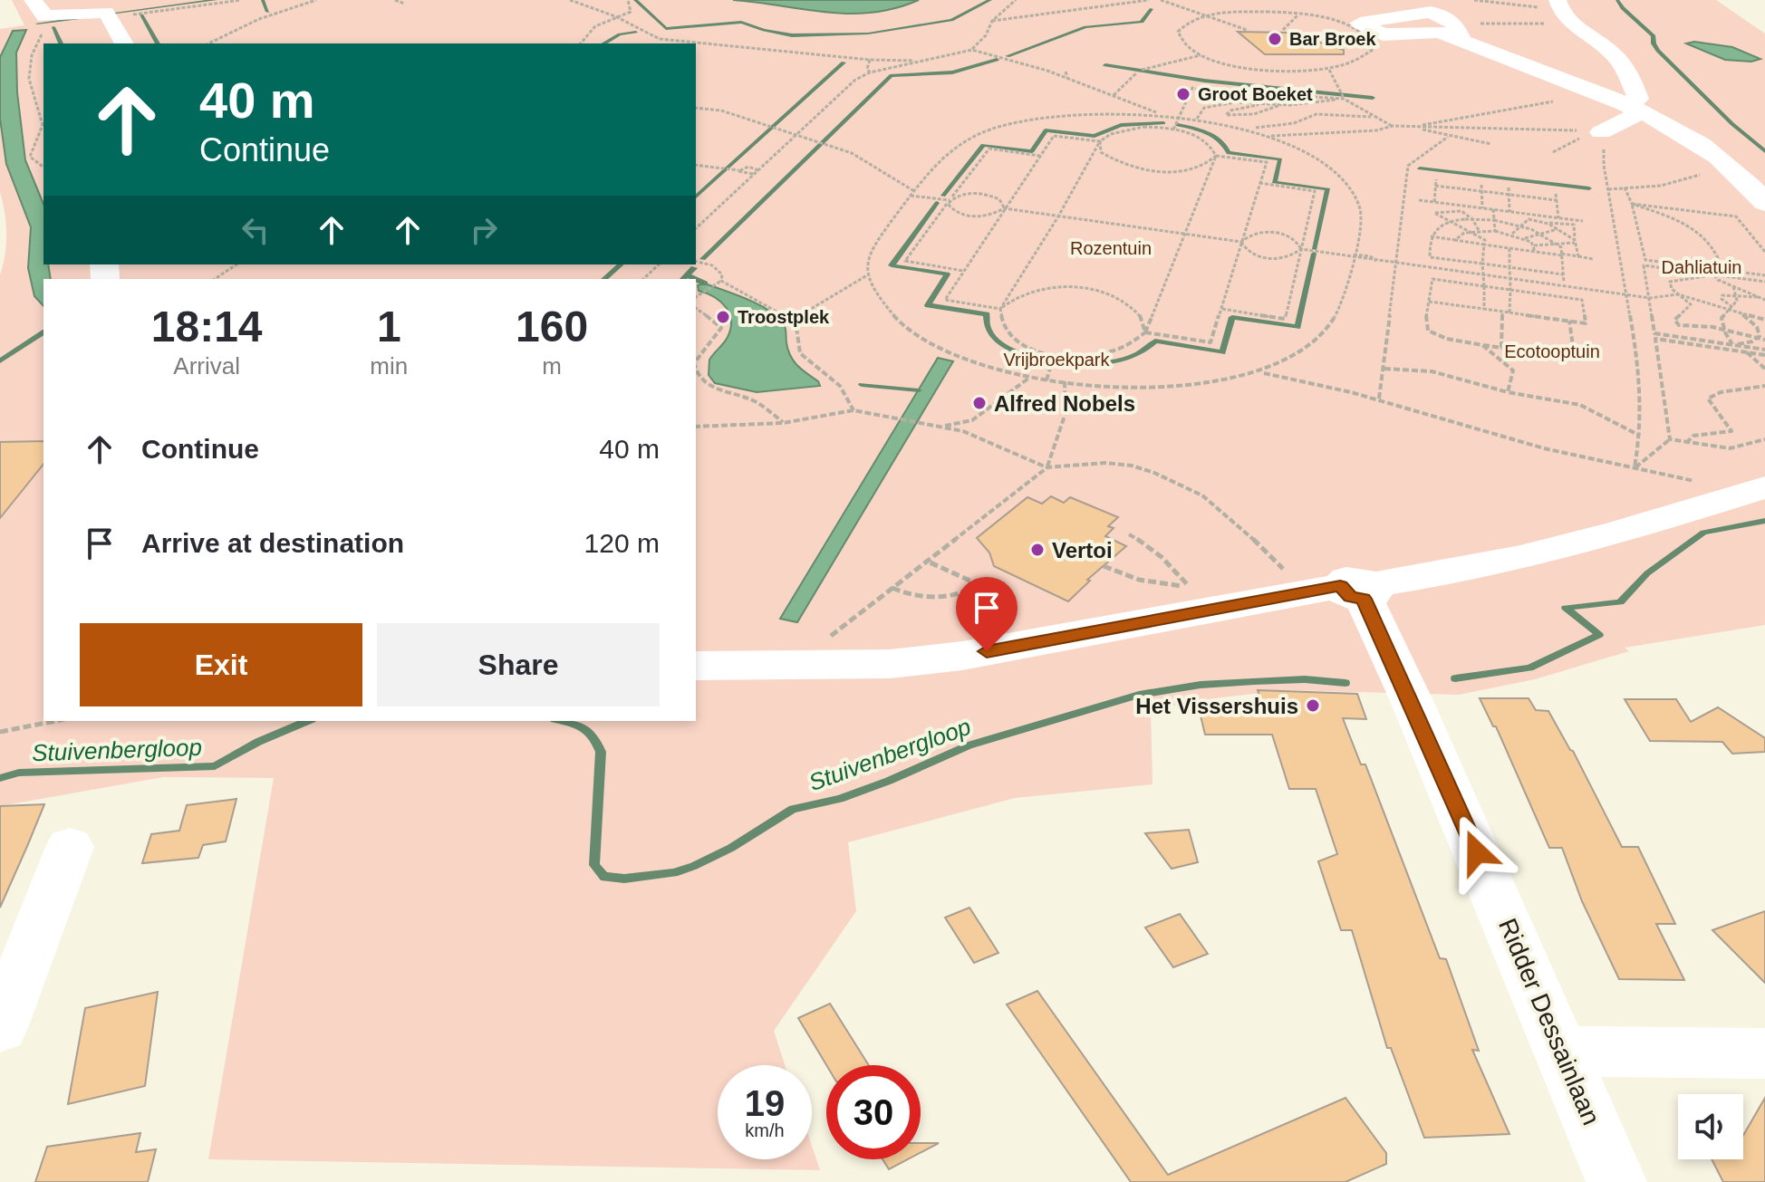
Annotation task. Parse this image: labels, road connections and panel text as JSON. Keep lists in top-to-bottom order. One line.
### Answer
{"streets":{"street":["Ridder Dessainlaan"]},"water":["Stuivenbergloop"],"parks":["Rozentuin","Dahliatuin","Ecotooptuin","Vrijbroekpark"],"places":["Bar Broek","Groot Boeket","Troostplek","Alfred Nobels","Vertoi","Het Vissershuis"],"page":{"turn":["40 m","Continue"],"eta":["18:14","Arrival","1","min","160","m"],"list":[{"name":"Continue","value":"40 m"},{"name":"Arrive at destination","value":"120 m"}],"buttons":["Exit","Share"],"speed":"19 km/h","limit":"30"}}
